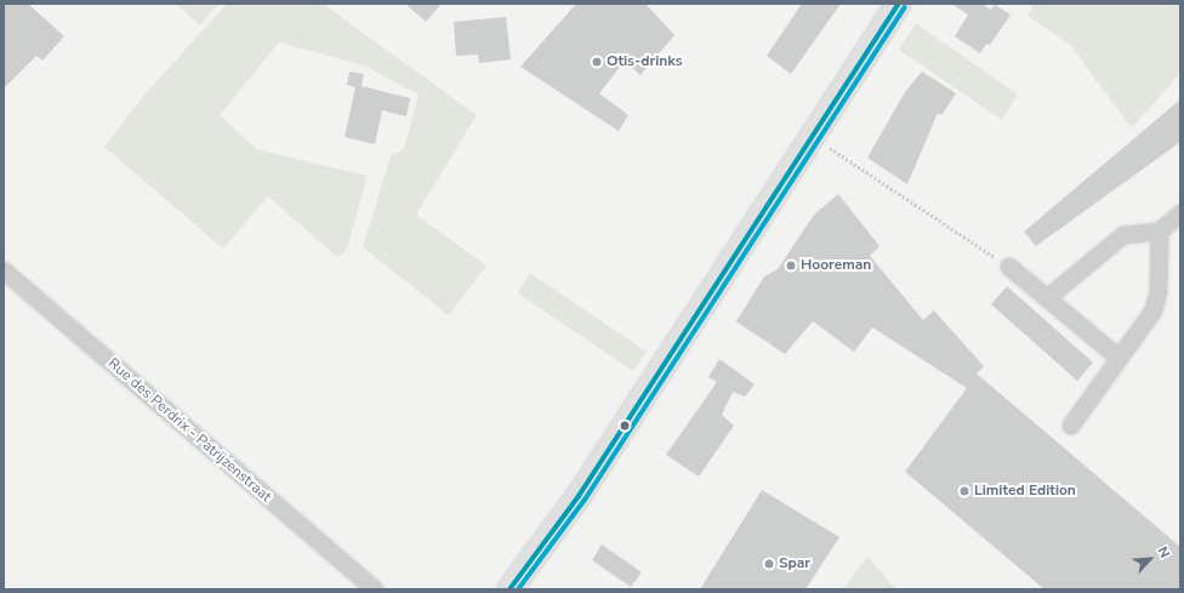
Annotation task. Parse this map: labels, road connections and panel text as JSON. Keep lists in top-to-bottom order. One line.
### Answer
{"streets":{"street":["Rue des Perdrix - Patrijzenstraat"]},"places":["Otis-drinks","Hooreman","Limited Edition","Spar"],"north":"top right"}
